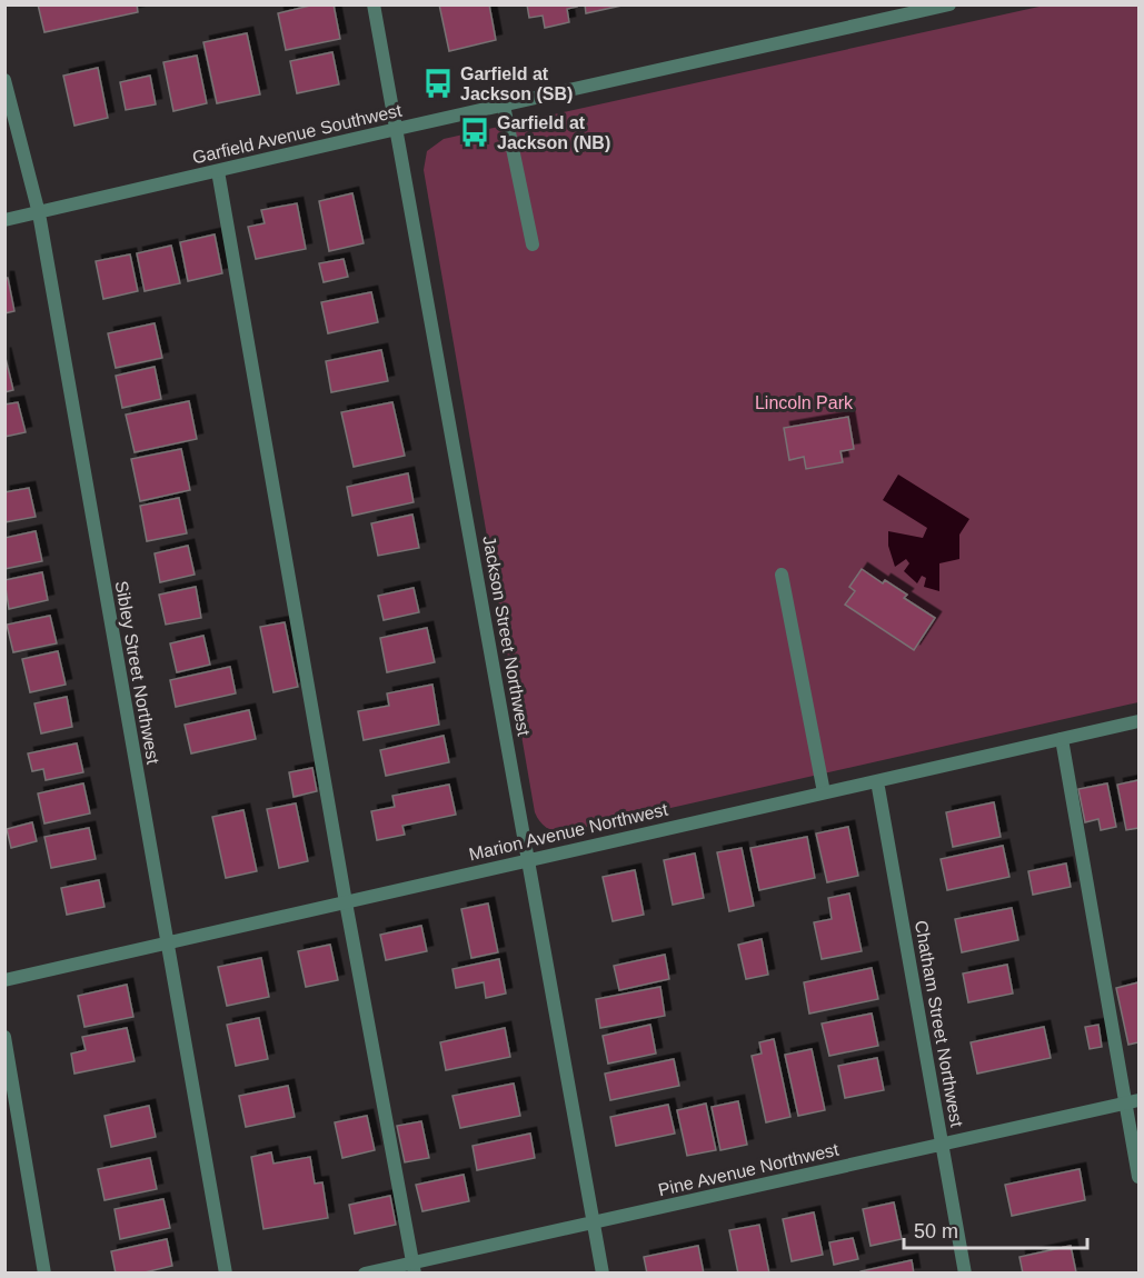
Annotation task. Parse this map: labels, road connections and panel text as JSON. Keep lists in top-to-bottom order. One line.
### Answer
{"streets":{"street":["Garfield Avenue Southwest","Jackson Street Northwest","Sibley Street Northwest","Marion Avenue Northwest","Chatham Street Northwest","Pine Avenue Northwest"]},"crossings":[["Garfield Avenue Southwest","Jackson Street Northwest"],["Garfield Avenue Southwest","Sibley Street Northwest"],["Jackson Street Northwest","Marion Avenue Northwest"],["Jackson Street Northwest","Pine Avenue Northwest"],["Sibley Street Northwest","Marion Avenue Northwest"],["Marion Avenue Northwest","Chatham Street Northwest"],["Chatham Street Northwest","Pine Avenue Northwest"]],"parks":["Lincoln Park"],"places":{"bus stop":["Garfield at Jackson (SB)","Garfield at Jackson (NB)"]},"scale_bar":"50 m"}
